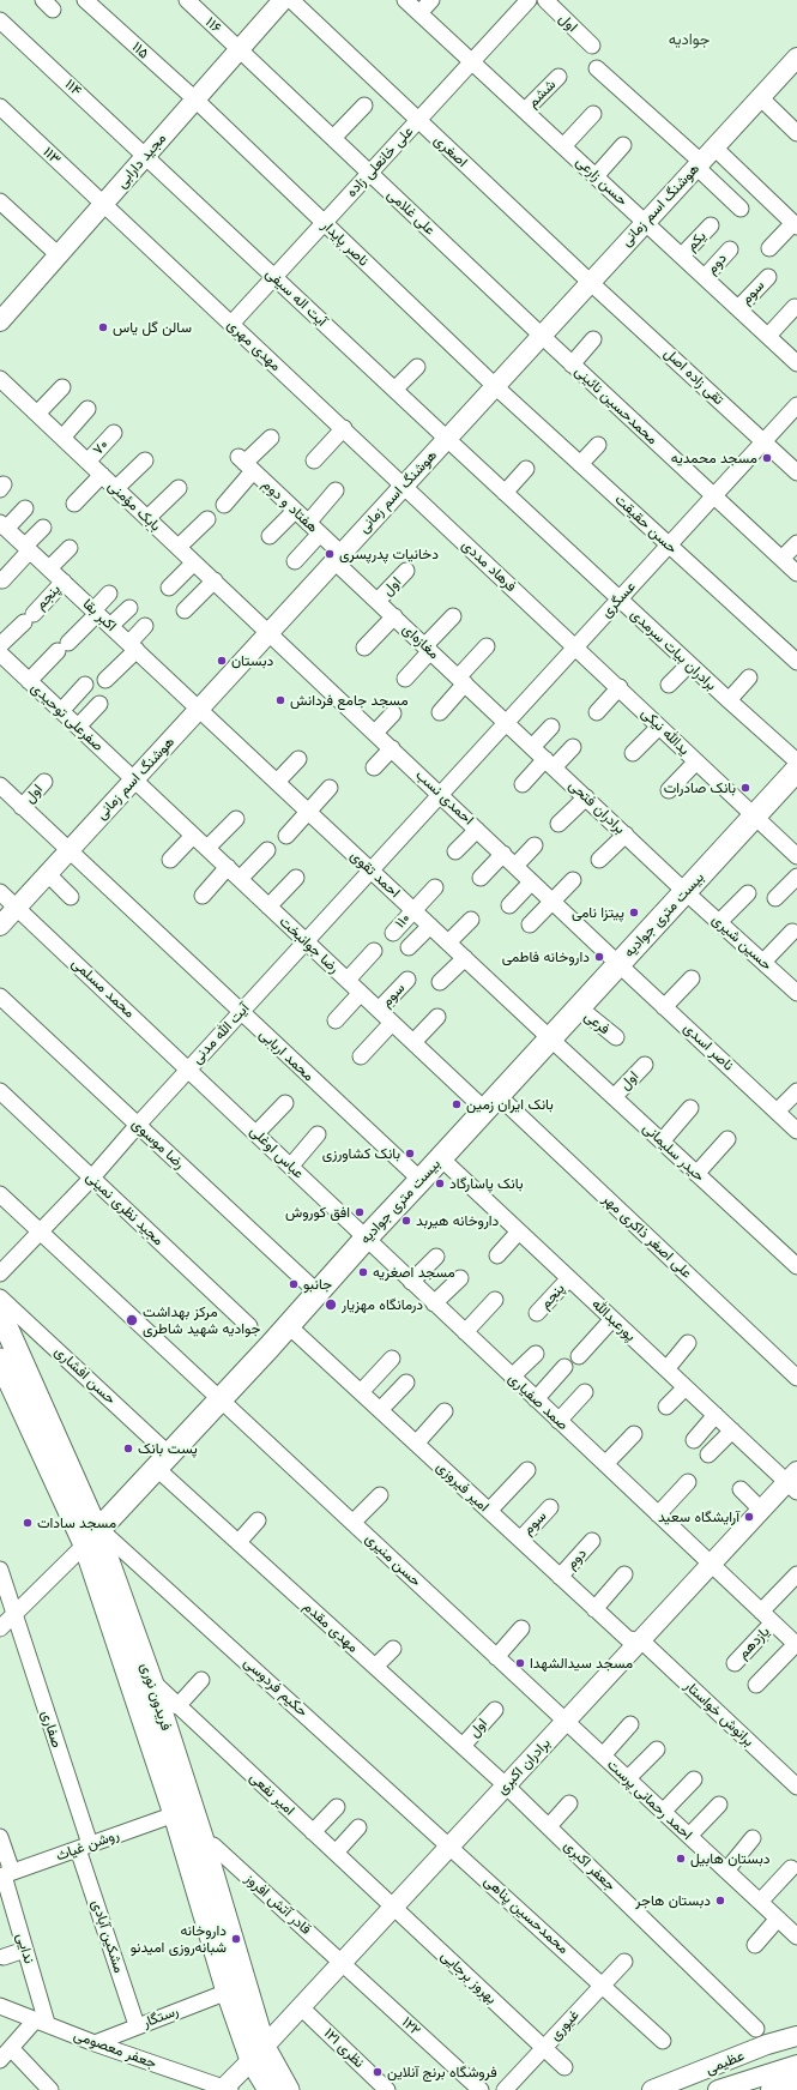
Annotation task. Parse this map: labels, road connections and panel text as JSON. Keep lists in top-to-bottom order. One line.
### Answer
{"streets":{"main road":["بیست متری جوادیه","فریدون نوری"],"street":["اول","۱۱۶","۱۱۵","۱۱۴","ششم","اصغری","۱۱۳","مجید دارابی","علی خانعلی زاده","حسن زارعی","هوشنگ اسم زمانی","علی غلامی","یکم","ناصر پایدار","دوم","سوم","آیت اله سیفی","مهدی مهری","تقی زاده اصل","محمدحسین نائینی","۷۰","بابک مؤمنی","هفتاد و دوم","حسن حقیقت","فرهاد مددی","پنجم","عسگری","اکبر بقا","مغازه‌ای","برادران بیات سرمدی","صفرعلی توحیدی","یدالله نیکی","احمدی نسب","برادران فتحی","احمد تقوی","۱۱۰","حسین شیری","رضا جوانبخت","محمد مسلمی","فرعی","آیت‌ الله مدنی","ناصر اسدی","محمد اربابی","رضا موسوی","عباس اوغلی","حیدر سلیمانی","مجید نظری نمینی","علی اصغر ذاکری مهر","پورعبدالله","حسن افشاری","صمد صفیاری","امیر فیروزی","حسن منیری","مهدی مقدم","یازدهم","حکیم فردوسی","برانوش خواستار","صفاری","برادران اکبری","امیر نفعی","احمد رحمانی پرست","روشن غیاث","جعفر اکبری","قادر آتش افروز","محمدحسین پناهی","مشکین آبادی","ندایی","بهروز برجایی","رستگار","غیوری","۱۲۲","نظری ۱۲۱","جعفر معصومی","عظیمی"]},"crossings":[["اول","مغازه‌ای"],["اول","محمد اربابی"],["اول","حیدر سلیمانی"],["اول","مهدی مقدم"],["۱۱۶","مجید دارابی"],["۱۱۶","علی غلامی"],["۱۱۵","مجید دارابی"],["۱۱۵","ناصر پایدار"],["۱۱۴","مجید دارابی"],["۱۱۴","آیت اله سیفی"],["ششم","حسن زارعی"],["اصغری","علی خانعلی زاده"],["اصغری","هوشنگ اسم زمانی"],["اصغری","تقی زاده اصل"],["۱۱۳","مجید دارابی"],["۱۱۳","مهدی مهری"],["مجید دارابی","علی غلامی"],["مجید دارابی","ناصر پایدار"],["مجید دارابی","آیت اله سیفی"],["مجید دارابی","مهدی مهری"],["علی خانعلی زاده","حسن زارعی"],["علی خانعلی زاده","علی غلامی"],["علی خانعلی زاده","ناصر پایدار"],["علی خانعلی زاده","آیت اله سیفی"],["علی خانعلی زاده","مهدی مهری"],["حسن زارعی","هوشنگ اسم زمانی"],["حسن زارعی","یکم"],["حسن زارعی","دوم"],["حسن زارعی","سوم"],["هوشنگ اسم زمانی","علی غلامی"],["هوشنگ اسم زمانی","ناصر پایدار"],["هوشنگ اسم زمانی","آیت اله سیفی"],["هوشنگ اسم زمانی","مهدی مهری"],["هوشنگ اسم زمانی","تقی زاده اصل"],["هوشنگ اسم زمانی","محمدحسین نائینی"],["هوشنگ اسم زمانی","بابک مؤمنی"],["هوشنگ اسم زمانی","هفتاد و دوم"],["هوشنگ اسم زمانی","حسن حقیقت"],["هوشنگ اسم زمانی","فرهاد مددی"],["هوشنگ اسم زمانی","اکبر بقا"],["هوشنگ اسم زمانی","مغازه‌ای"],["هوشنگ اسم زمانی","برادران بیات سرمدی"],["هوشنگ اسم زمانی","صفرعلی توحیدی"],["هوشنگ اسم زمانی","احمدی نسب"],["هوشنگ اسم زمانی","احمد تقوی"],["هوشنگ اسم زمانی","رضا جوانبخت"],["هوشنگ اسم زمانی","محمد مسلمی"],["هوشنگ اسم زمانی","محمد اربابی"],["علی غلامی","محمدحسین نائینی"],["ناصر پایدار","حسن حقیقت"],["دوم","امیر فیروزی"],["سوم","رضا جوانبخت"],["سوم","امیر فیروزی"],["آیت اله سیفی","برادران بیات سرمدی"],["مهدی مهری","فرهاد مددی"],["تقی زاده اصل","عسگری"],["محمدحسین نائینی","عسگری"],["۷۰","بابک مؤمنی"],["بابک مؤمنی","احمدی نسب"],["هفتاد و دوم","مغازه‌ای"],["حسن حقیقت","عسگری"],["فرهاد مددی","عسگری"],["فرهاد مددی","یدالله نیکی"],["پنجم","اکبر بقا"],["پنجم","صفرعلی توحیدی"],["پنجم","پورعبدالله"],["عسگری","مغازه‌ای"],["عسگری","برادران بیات سرمدی"],["عسگری","یدالله نیکی"],["عسگری","احمدی نسب"],["عسگری","برادران فتحی"],["عسگری","آیت‌ الله مدنی"],["اکبر بقا","احمد تقوی"],["مغازه‌ای","برادران فتحی"],["صفرعلی توحیدی","رضا جوانبخت"],["یدالله نیکی","بیست متری جوادیه"],["احمدی نسب","بیست متری جوادیه"],["احمدی نسب","آیت‌ الله مدنی"],["احمدی نسب","ناصر اسدی"],["برادران فتحی","بیست متری جوادیه"],["برادران فتحی","حسین شیری"],["احمد تقوی","بیست متری جوادیه"],["احمد تقوی","۱۱۰"],["احمد تقوی","آیت‌ الله مدنی"],["احمد تقوی","حیدر سلیمانی"],["بیست متری جوادیه","حسین شیری"],["بیست متری جوادیه","رضا جوانبخت"],["بیست متری جوادیه","فرعی"],["بیست متری جوادیه","ناصر اسدی"],["بیست متری جوادیه","محمد اربابی"],["بیست متری جوادیه","رضا موسوی"],["بیست متری جوادیه","عباس اوغلی"],["بیست متری جوادیه","حیدر سلیمانی"],["بیست متری جوادیه","علی اصغر ذاکری مهر"],["بیست متری جوادیه","پورعبدالله"],["بیست متری جوادیه","حسن افشاری"],["بیست متری جوادیه","صمد صفیاری"],["بیست متری جوادیه","امیر فیروزی"],["بیست متری جوادیه","حسن منیری"],["بیست متری جوادیه","مهدی مقدم"],["بیست متری جوادیه","حکیم فردوسی"],["بیست متری جوادیه","فریدون نوری"],["بیست متری جوادیه","صفاری"],["رضا جوانبخت","آیت‌ الله مدنی"],["رضا جوانبخت","علی اصغر ذاکری مهر"],["محمد مسلمی","آیت‌ الله مدنی"],["محمد مسلمی","عباس اوغلی"],["آیت‌ الله مدنی","محمد اربابی"],["آیت‌ الله مدنی","رضا موسوی"],["آیت‌ الله مدنی","عباس اوغلی"],["آیت‌ الله مدنی","مجید نظری نمینی"],["آیت‌ الله مدنی","حسن منیری"],["عباس اوغلی","صمد صفیاری"],["پورعبدالله","برادران اکبری"],["حسن افشاری","مهدی مقدم"],["صمد صفیاری","یازدهم"],["صمد صفیاری","برادران اکبری"],["امیر فیروزی","برانوش خواستار"],["امیر فیروزی","برادران اکبری"],["حسن منیری","برادران اکبری"],["حسن منیری","احمد رحمانی پرست"],["مهدی مقدم","برادران اکبری"],["مهدی مقدم","جعفر اکبری"],["حکیم فردوسی","فریدون نوری"],["حکیم فردوسی","برادران اکبری"],["حکیم فردوسی","محمدحسین پناهی"],["فریدون نوری","برادران اکبری"],["فریدون نوری","امیر نفعی"],["فریدون نوری","روشن غیاث"],["فریدون نوری","رستگار"],["برانوش خواستار","برادران اکبری"],["صفاری","روشن غیاث"],["صفاری","مشکین آبادی"],["برادران اکبری","امیر نفعی"],["برادران اکبری","احمد رحمانی پرست"],["برادران اکبری","جعفر اکبری"],["برادران اکبری","قادر آتش افروز"],["برادران اکبری","محمدحسین پناهی"],["برادران اکبری","بهروز برجایی"],["برادران اکبری","۱۲۲"],["برادران اکبری","نظری ۱۲۱"],["برادران اکبری","جعفر معصومی"],["امیر نفعی","بهروز برجایی"],["روشن غیاث","مشکین آبادی"],["روشن غیاث","ندایی"],["قادر آتش افروز","۱۲۲"],["محمدحسین پناهی","غیوری"],["مشکین آبادی","رستگار"],["ندایی","جعفر معصومی"],["بهروز برجایی","غیوری"],["رستگار","جعفر معصومی"]],"districts":["جوادیه"],"places":["سالن گل یاس","مسجد محمدیه","دخانیات پدرپسری","دبستان","مسجد جامع فردانش","بانک صادرات","پیتزا نامی","داروخانه فاطمی","بانک ایران زمین","بانک کشاورزی","بانک پاسارگاد","افق کوروش","داروخانه هیربد","مسجد اصغریه","جانبو","درمانگاه مهزیار","مرکز بهداشت جوادیه شهید شاطری","پست بانک","آرایشگاه سعید","مسجد سادات","مسجد سیدالشهدا","دبستان هابیل","دبستان هاجر","داروخانه شبانه‌روزی امیدنو","فروشگاه برنج آنلاین"]}
